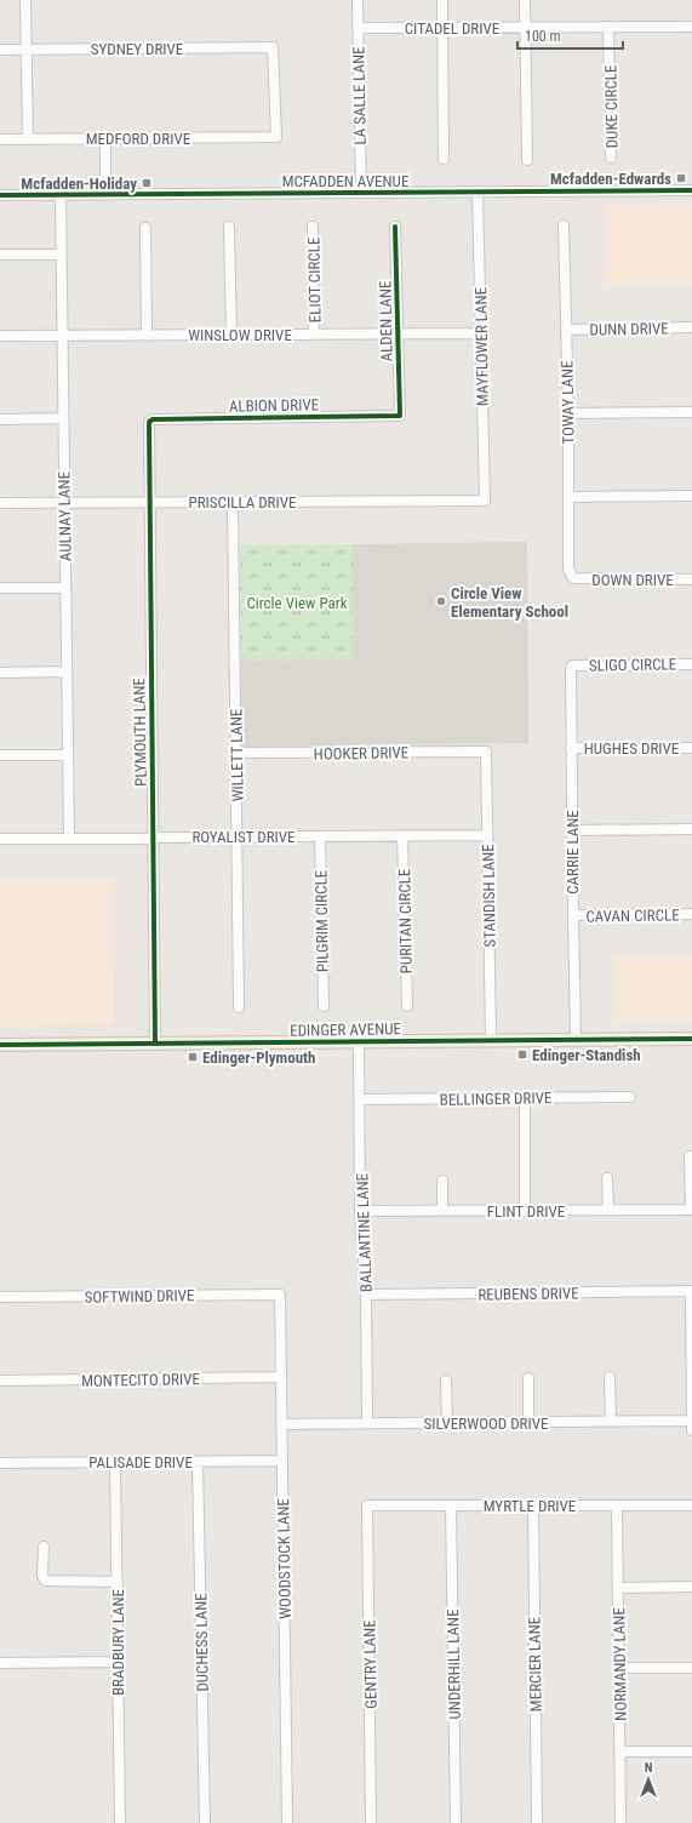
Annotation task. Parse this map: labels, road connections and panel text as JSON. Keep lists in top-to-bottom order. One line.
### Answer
{"streets":{"main road":["EDINGER AVENUE"],"street":["CITADEL DRIVE","SYDNEY DRIVE","LA SALLE LANE","DUKE CIRCLE","MEDFORD DRIVE","MCFADDEN AVENUE","ELIOT CIRCLE","ALDEN LANE","DUNN DRIVE","WINSLOW DRIVE","MAYFLOWER LANE","TOWAY LANE","ALBION DRIVE","PRISCILLA DRIVE","AULNAY LANE","DOWN DRIVE","SLIGO CIRCLE","PLYMOUTH LANE","HUGHES DRIVE","HOOKER DRIVE","WILLETT LANE","ROYALIST DRIVE","CARRIE LANE","STANDISH LANE","CAVAN CIRCLE","PILGRIM CIRCLE","PURITAN CIRCLE","BELLINGER DRIVE","FLINT DRIVE","BALLANTINE LANE","REUBENS DRIVE","SOFTWIND DRIVE","MONTECITO DRIVE","SILVERWOOD DRIVE","PALISADE DRIVE","MYRTLE DRIVE","WOODSTOCK LANE","BRADBURY LANE","DUCHESS LANE","GENTRY LANE","UNDERHILL LANE","MERCIER LANE","NORMANDY LANE"]},"crossings":[["CITADEL DRIVE","LA SALLE LANE"],["CITADEL DRIVE","DUKE CIRCLE"],["SYDNEY DRIVE","MEDFORD DRIVE"],["LA SALLE LANE","MCFADDEN AVENUE"],["MCFADDEN AVENUE","MAYFLOWER LANE"],["MCFADDEN AVENUE","AULNAY LANE"],["ELIOT CIRCLE","WINSLOW DRIVE"],["ALDEN LANE","WINSLOW DRIVE"],["ALDEN LANE","ALBION DRIVE"],["DUNN DRIVE","TOWAY LANE"],["WINSLOW DRIVE","MAYFLOWER LANE"],["WINSLOW DRIVE","AULNAY LANE"],["MAYFLOWER LANE","PRISCILLA DRIVE"],["TOWAY LANE","DOWN DRIVE"],["ALBION DRIVE","PLYMOUTH LANE"],["PRISCILLA DRIVE","AULNAY LANE"],["PRISCILLA DRIVE","PLYMOUTH LANE"],["PRISCILLA DRIVE","WILLETT LANE"],["AULNAY LANE","ROYALIST DRIVE"],["SLIGO CIRCLE","CARRIE LANE"],["PLYMOUTH LANE","ROYALIST DRIVE"],["PLYMOUTH LANE","EDINGER AVENUE"],["HUGHES DRIVE","CARRIE LANE"],["HOOKER DRIVE","WILLETT LANE"],["HOOKER DRIVE","STANDISH LANE"],["WILLETT LANE","ROYALIST DRIVE"],["ROYALIST DRIVE","STANDISH LANE"],["ROYALIST DRIVE","PILGRIM CIRCLE"],["ROYALIST DRIVE","PURITAN CIRCLE"],["CARRIE LANE","CAVAN CIRCLE"],["CARRIE LANE","EDINGER AVENUE"],["STANDISH LANE","EDINGER AVENUE"],["EDINGER AVENUE","BALLANTINE LANE"],["BELLINGER DRIVE","BALLANTINE LANE"],["FLINT DRIVE","BALLANTINE LANE"],["BALLANTINE LANE","REUBENS DRIVE"],["BALLANTINE LANE","SILVERWOOD DRIVE"],["SOFTWIND DRIVE","WOODSTOCK LANE"],["MONTECITO DRIVE","WOODSTOCK LANE"],["SILVERWOOD DRIVE","WOODSTOCK LANE"],["PALISADE DRIVE","WOODSTOCK LANE"],["PALISADE DRIVE","BRADBURY LANE"],["PALISADE DRIVE","DUCHESS LANE"],["MYRTLE DRIVE","GENTRY LANE"],["MYRTLE DRIVE","UNDERHILL LANE"],["MYRTLE DRIVE","MERCIER LANE"],["MYRTLE DRIVE","NORMANDY LANE"]],"parks":["Circle View Park"],"places":{"transit":["Mcfadden-Edwards","Mcfadden-Holiday","Edinger-Standish","Edinger-Plymouth"],"other":["Circle View Elementary School"]},"scale_bar":"100 m","north":"top"}
